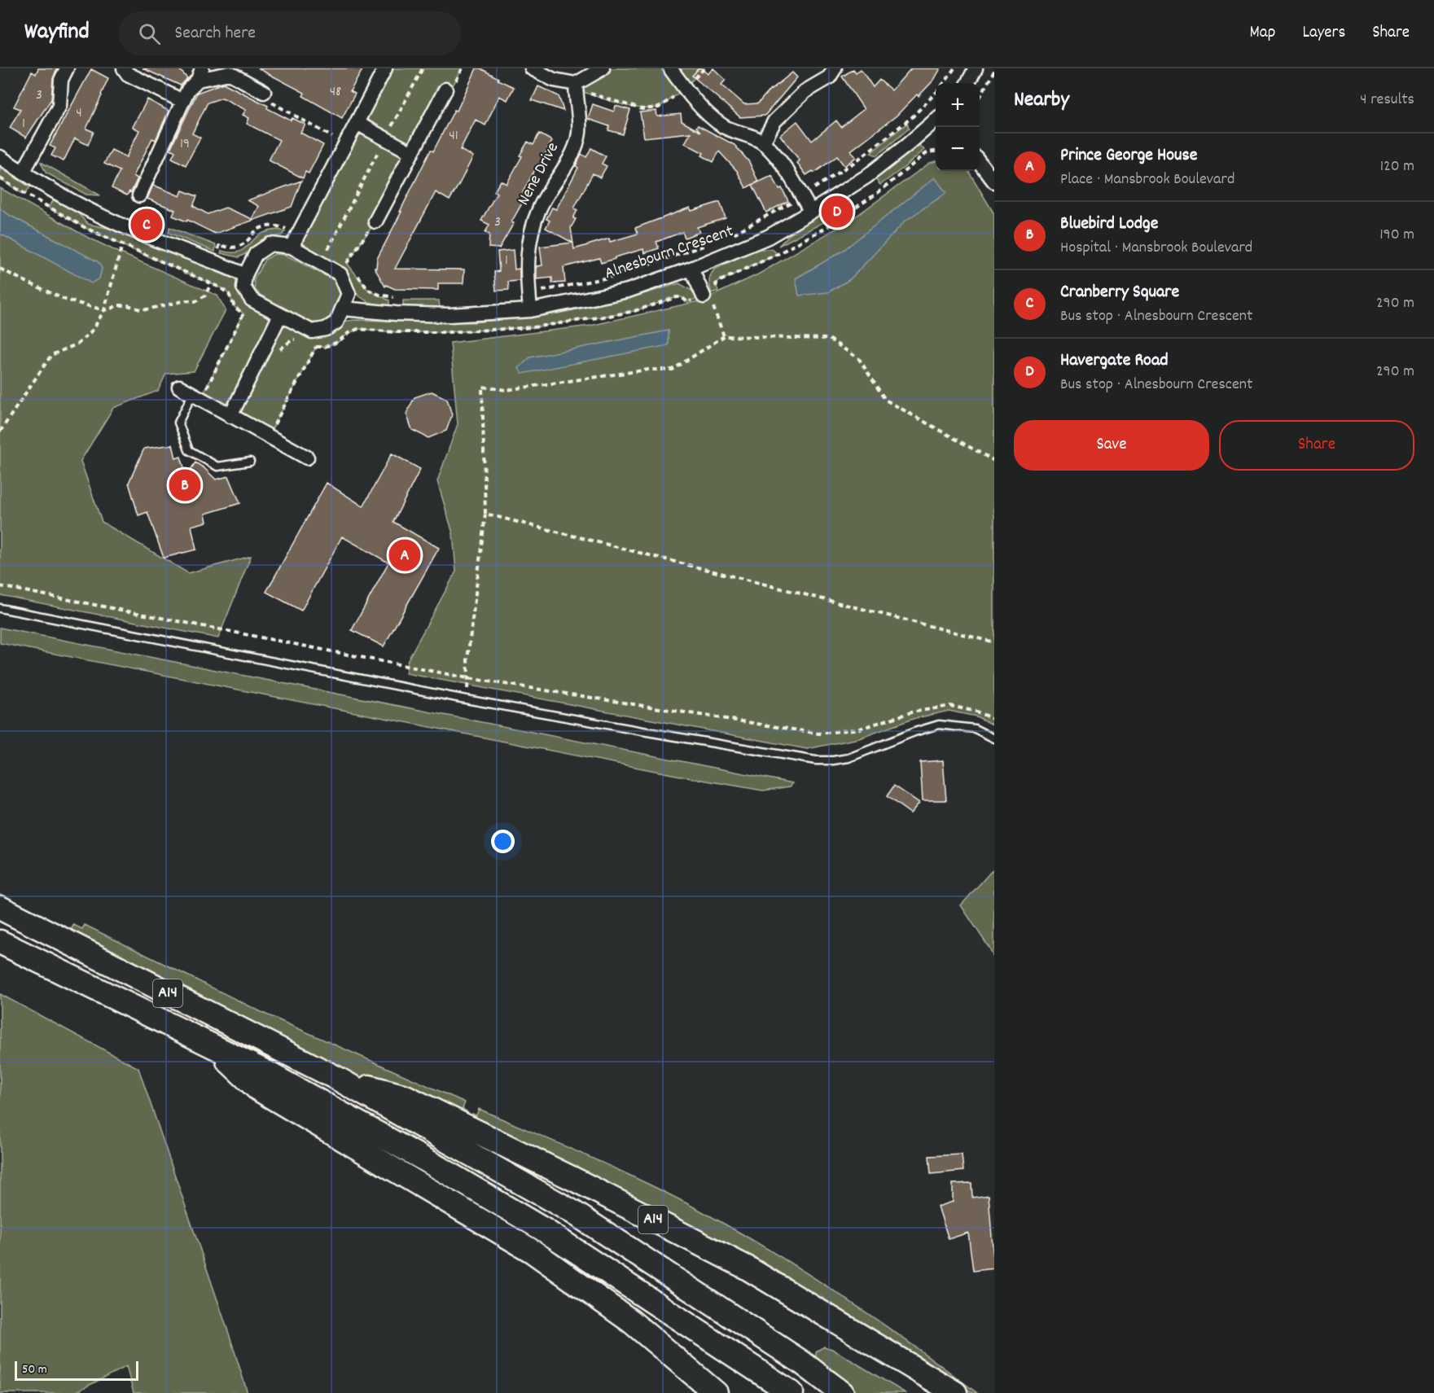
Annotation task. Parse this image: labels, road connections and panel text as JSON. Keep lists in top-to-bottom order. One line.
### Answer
{"streets":{"highway":["A14"],"street":["Nene Drive","Alnesbourn Crescent"]},"crossings":[["Nene Drive","Alnesbourn Crescent"]],"house_numbers":["48","3","4","1","41","19","3","1"],"scale_bar":"50 m","page":{"header":"Wayfind","search":"Search here","nav":["Map","Layers","Share"],"heading":["Nearby","4 results"],"map_buttons":["+","−"],"list":[{"mark":"A","name":"Prince George House","note":"Place · Mansbrook Boulevard","value":"120 m"},{"mark":"B","name":"Bluebird Lodge","note":"Hospital · Mansbrook Boulevard","value":"190 m"},{"mark":"C","name":"Cranberry Square","note":"Bus stop · Alnesbourn Crescent","value":"290 m"},{"mark":"D","name":"Havergate Road","note":"Bus stop · Alnesbourn Crescent","value":"290 m"}],"pins":["D","C","B","A"],"buttons":["Save","Share"],"scale":"50 m"}}
